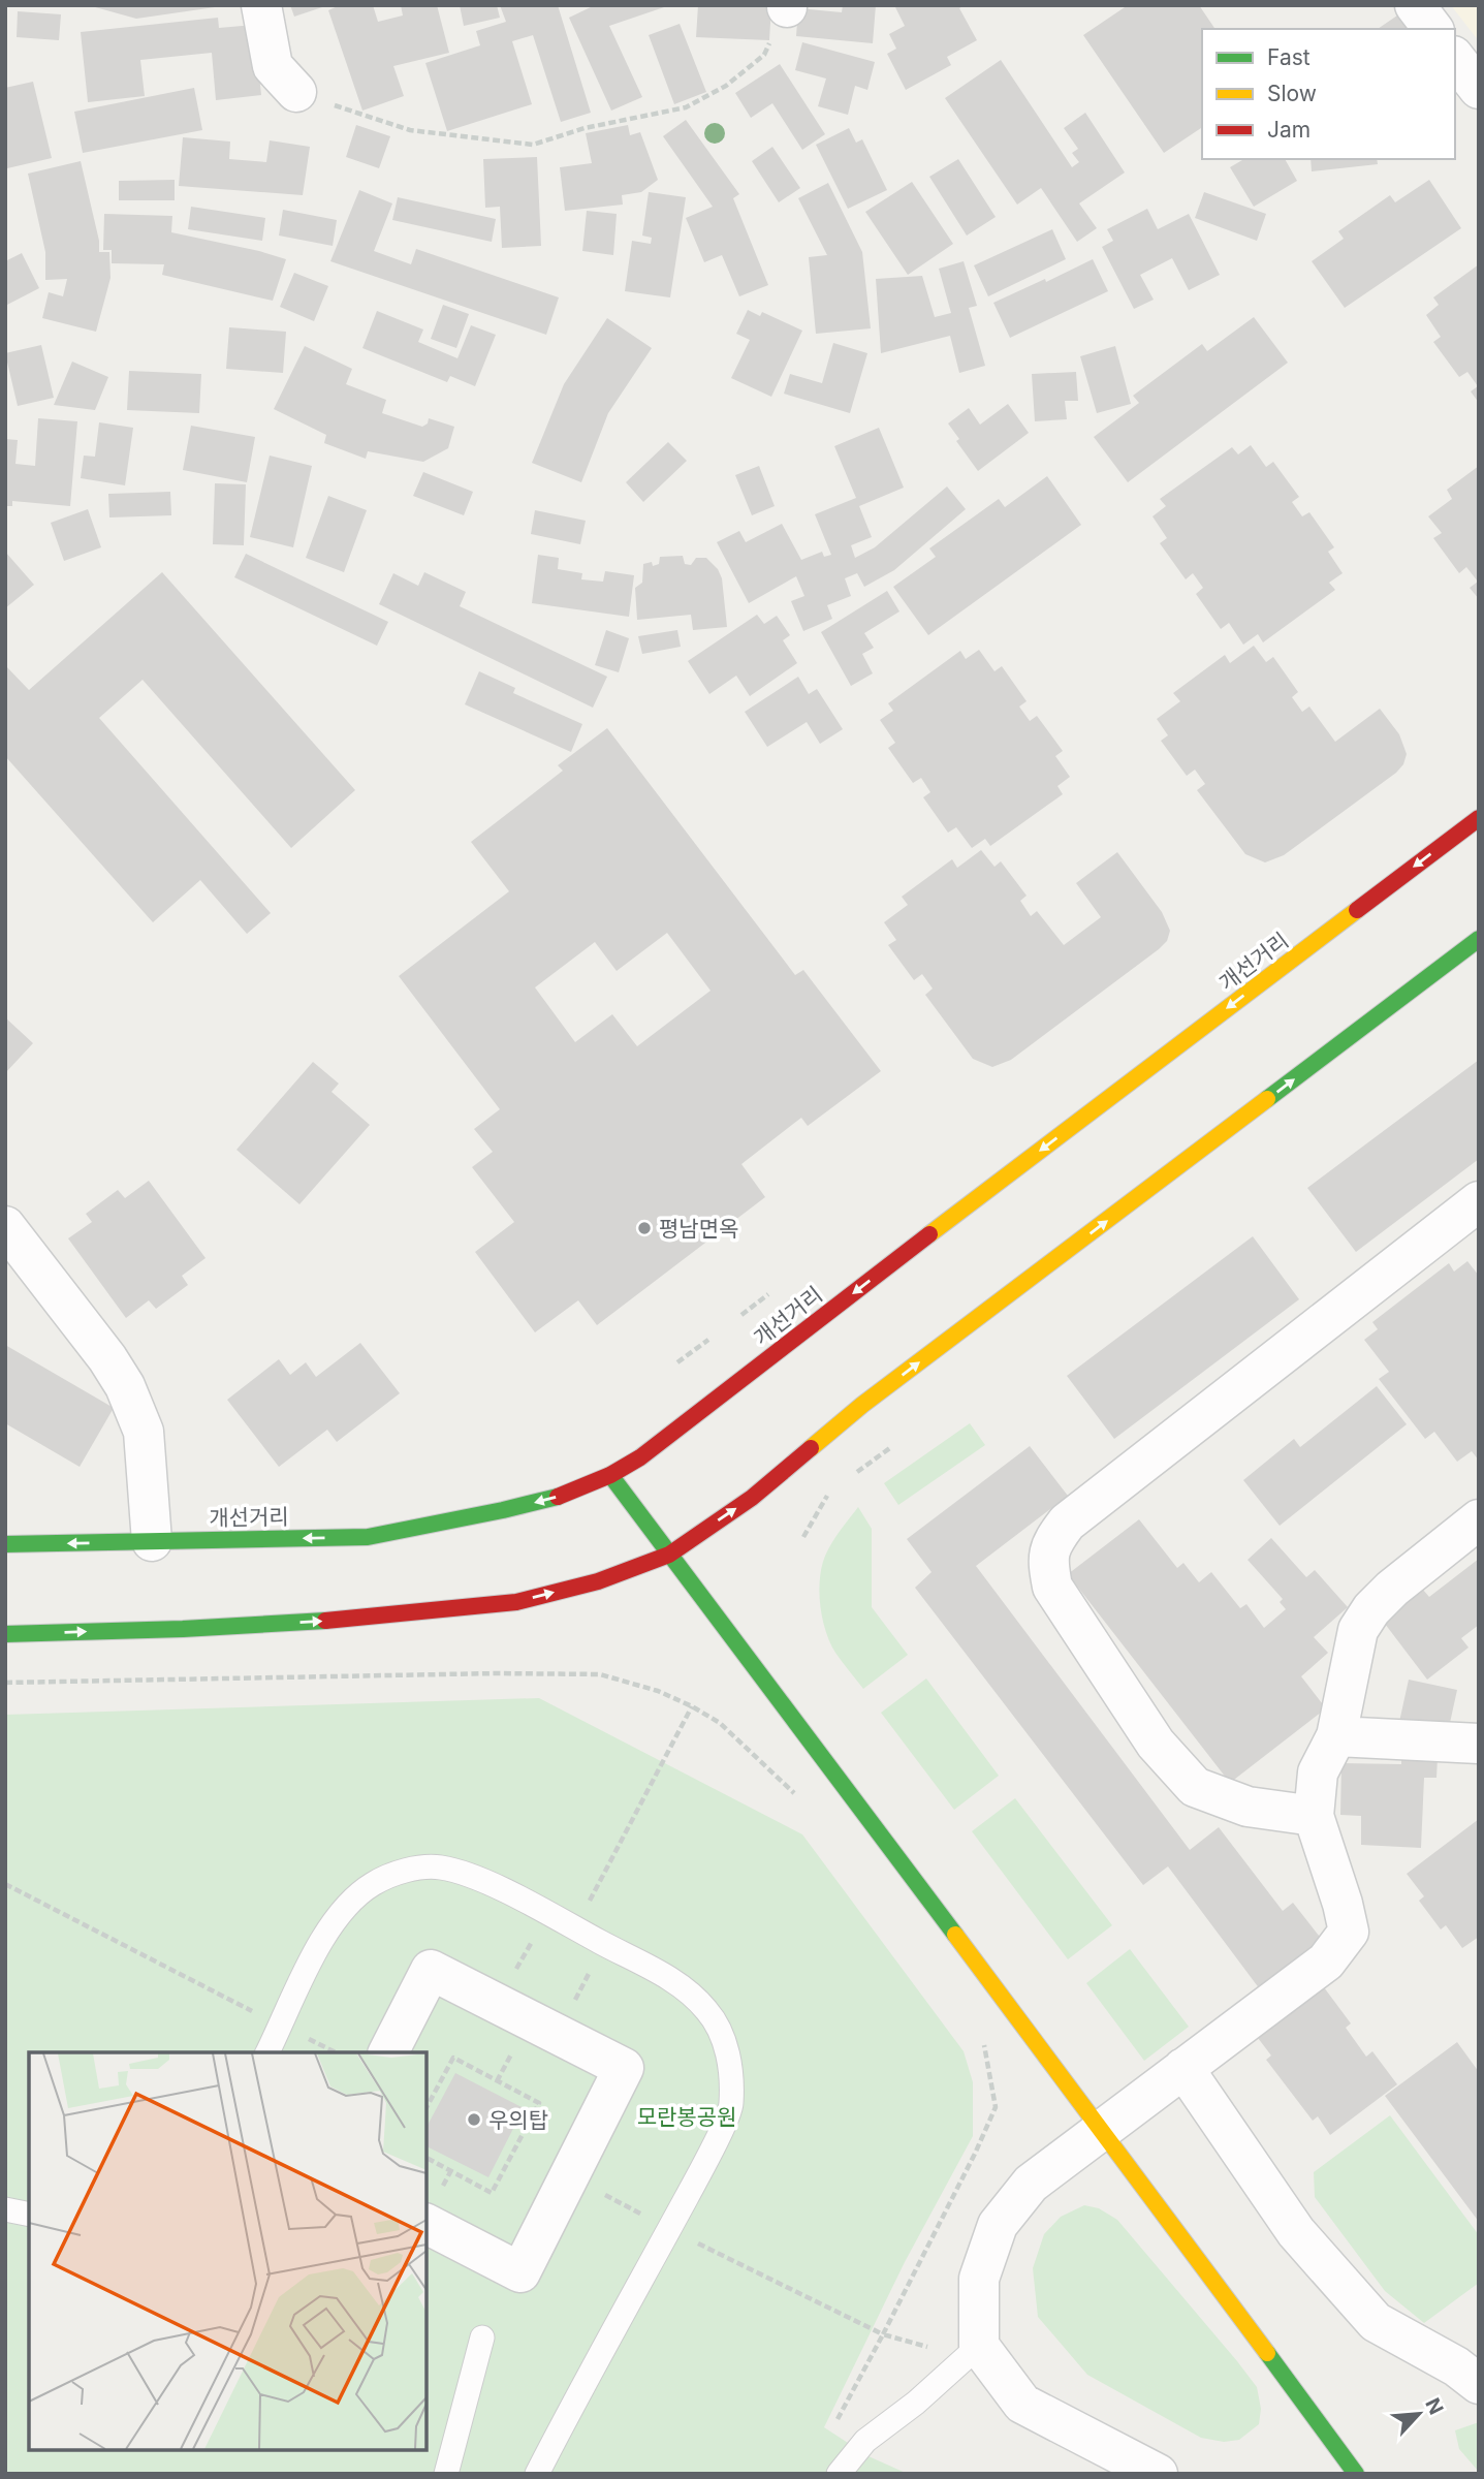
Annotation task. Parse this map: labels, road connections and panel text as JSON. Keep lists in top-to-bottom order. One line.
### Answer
{"streets":{"main road":["개선거리"]},"parks":["모란봉공원"],"places":["평남면옥","우의탑"],"legend":["Fast","Slow","Jam"],"north":"top right"}
